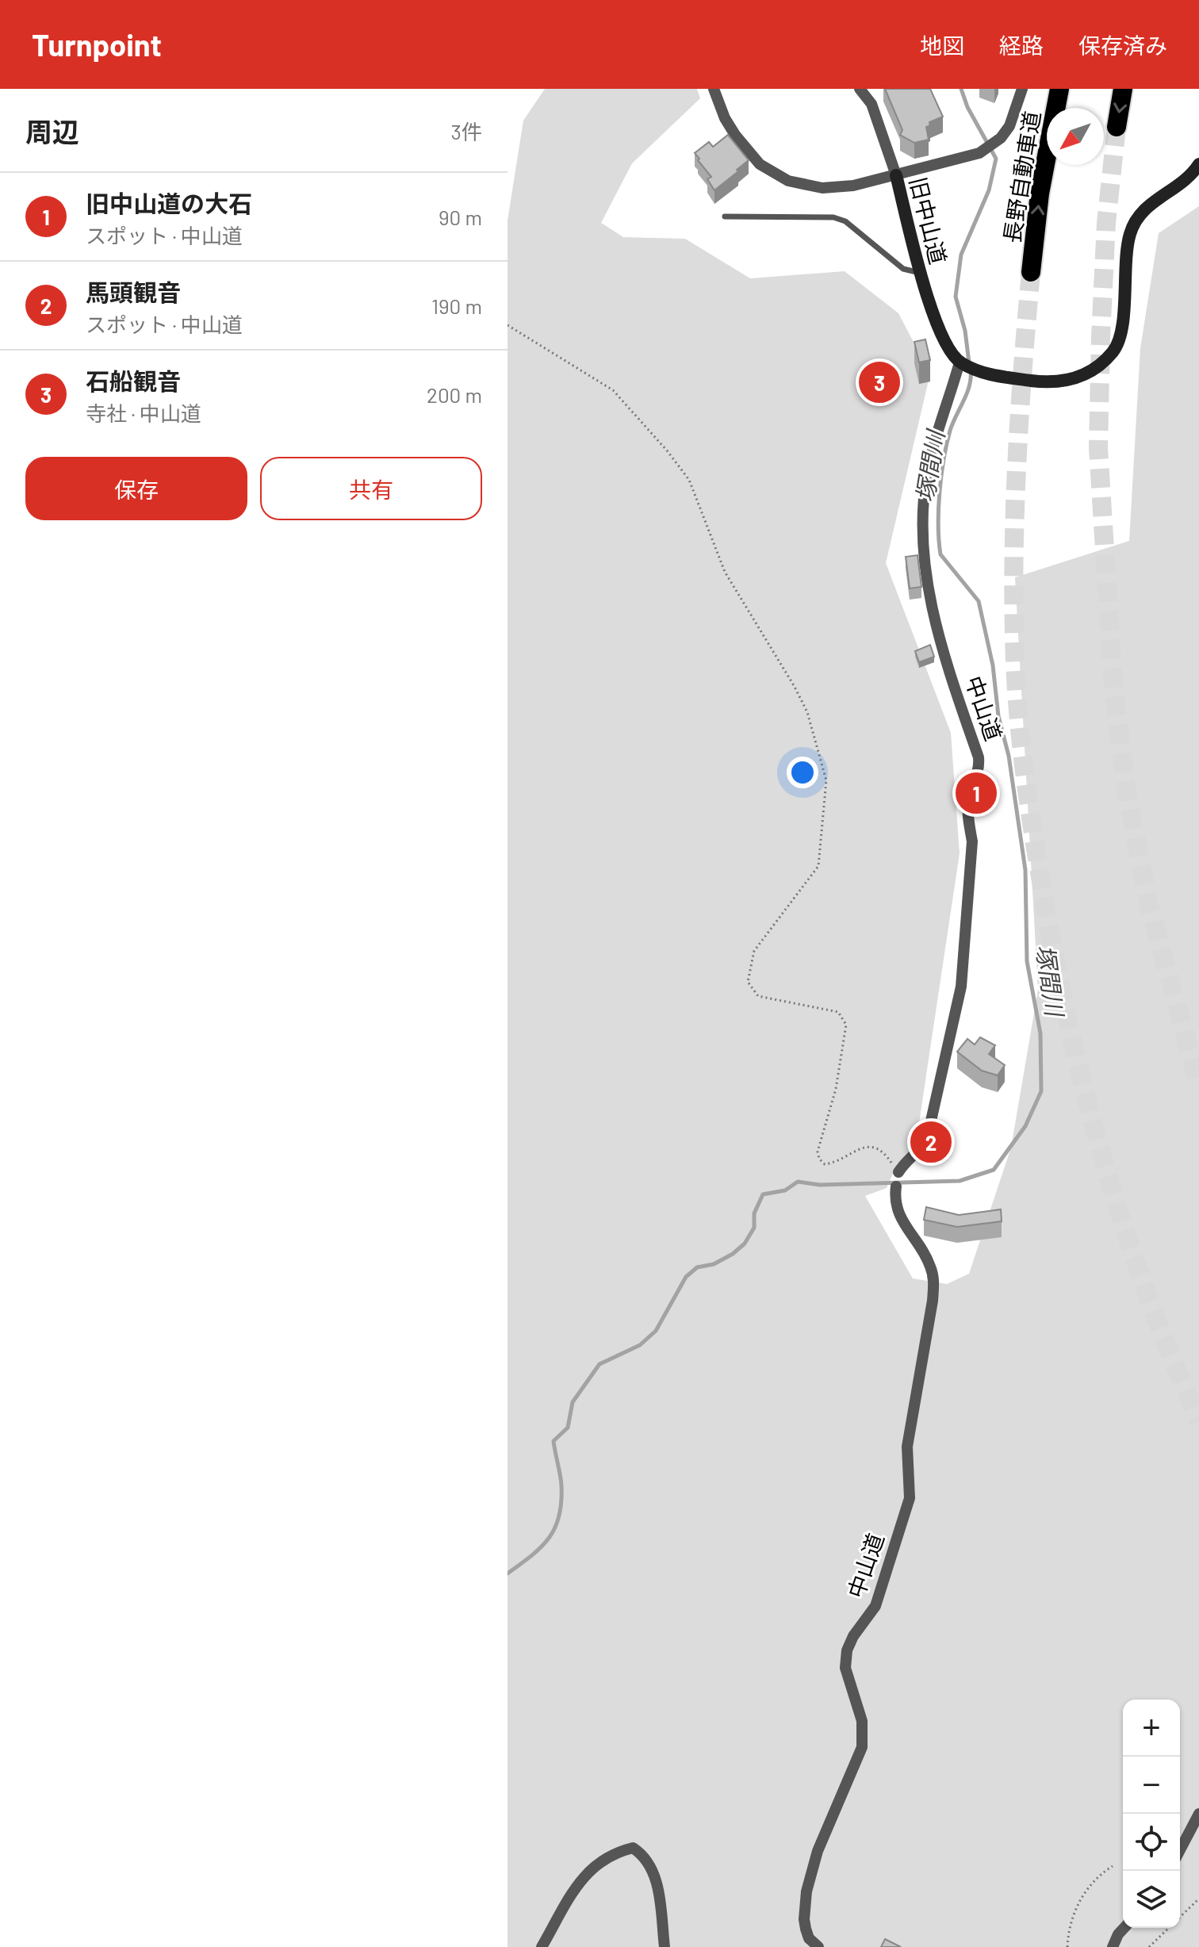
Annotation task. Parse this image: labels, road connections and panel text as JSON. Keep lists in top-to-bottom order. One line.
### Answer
{"streets":{"highway":["長野自動車道"],"street":["旧中山道","中山道"]},"crossings":[["旧中山道","中山道"]],"one_way":["長野自動車道"],"water":["塚間川"],"north":"bottom left","page":{"header":"Turnpoint","nav":["地図","経路","保存済み"],"heading":["周辺","3件"],"list":[{"mark":"1","name":"旧中山道の大石","note":"スポット · 中山道","value":"90 m"},{"mark":"2","name":"馬頭観音","note":"スポット · 中山道","value":"190 m"},{"mark":"3","name":"石船観音","note":"寺社 · 中山道","value":"200 m"}],"pins":["3","1","2"],"buttons":["保存","共有"],"map_buttons":["+","−"]}}
